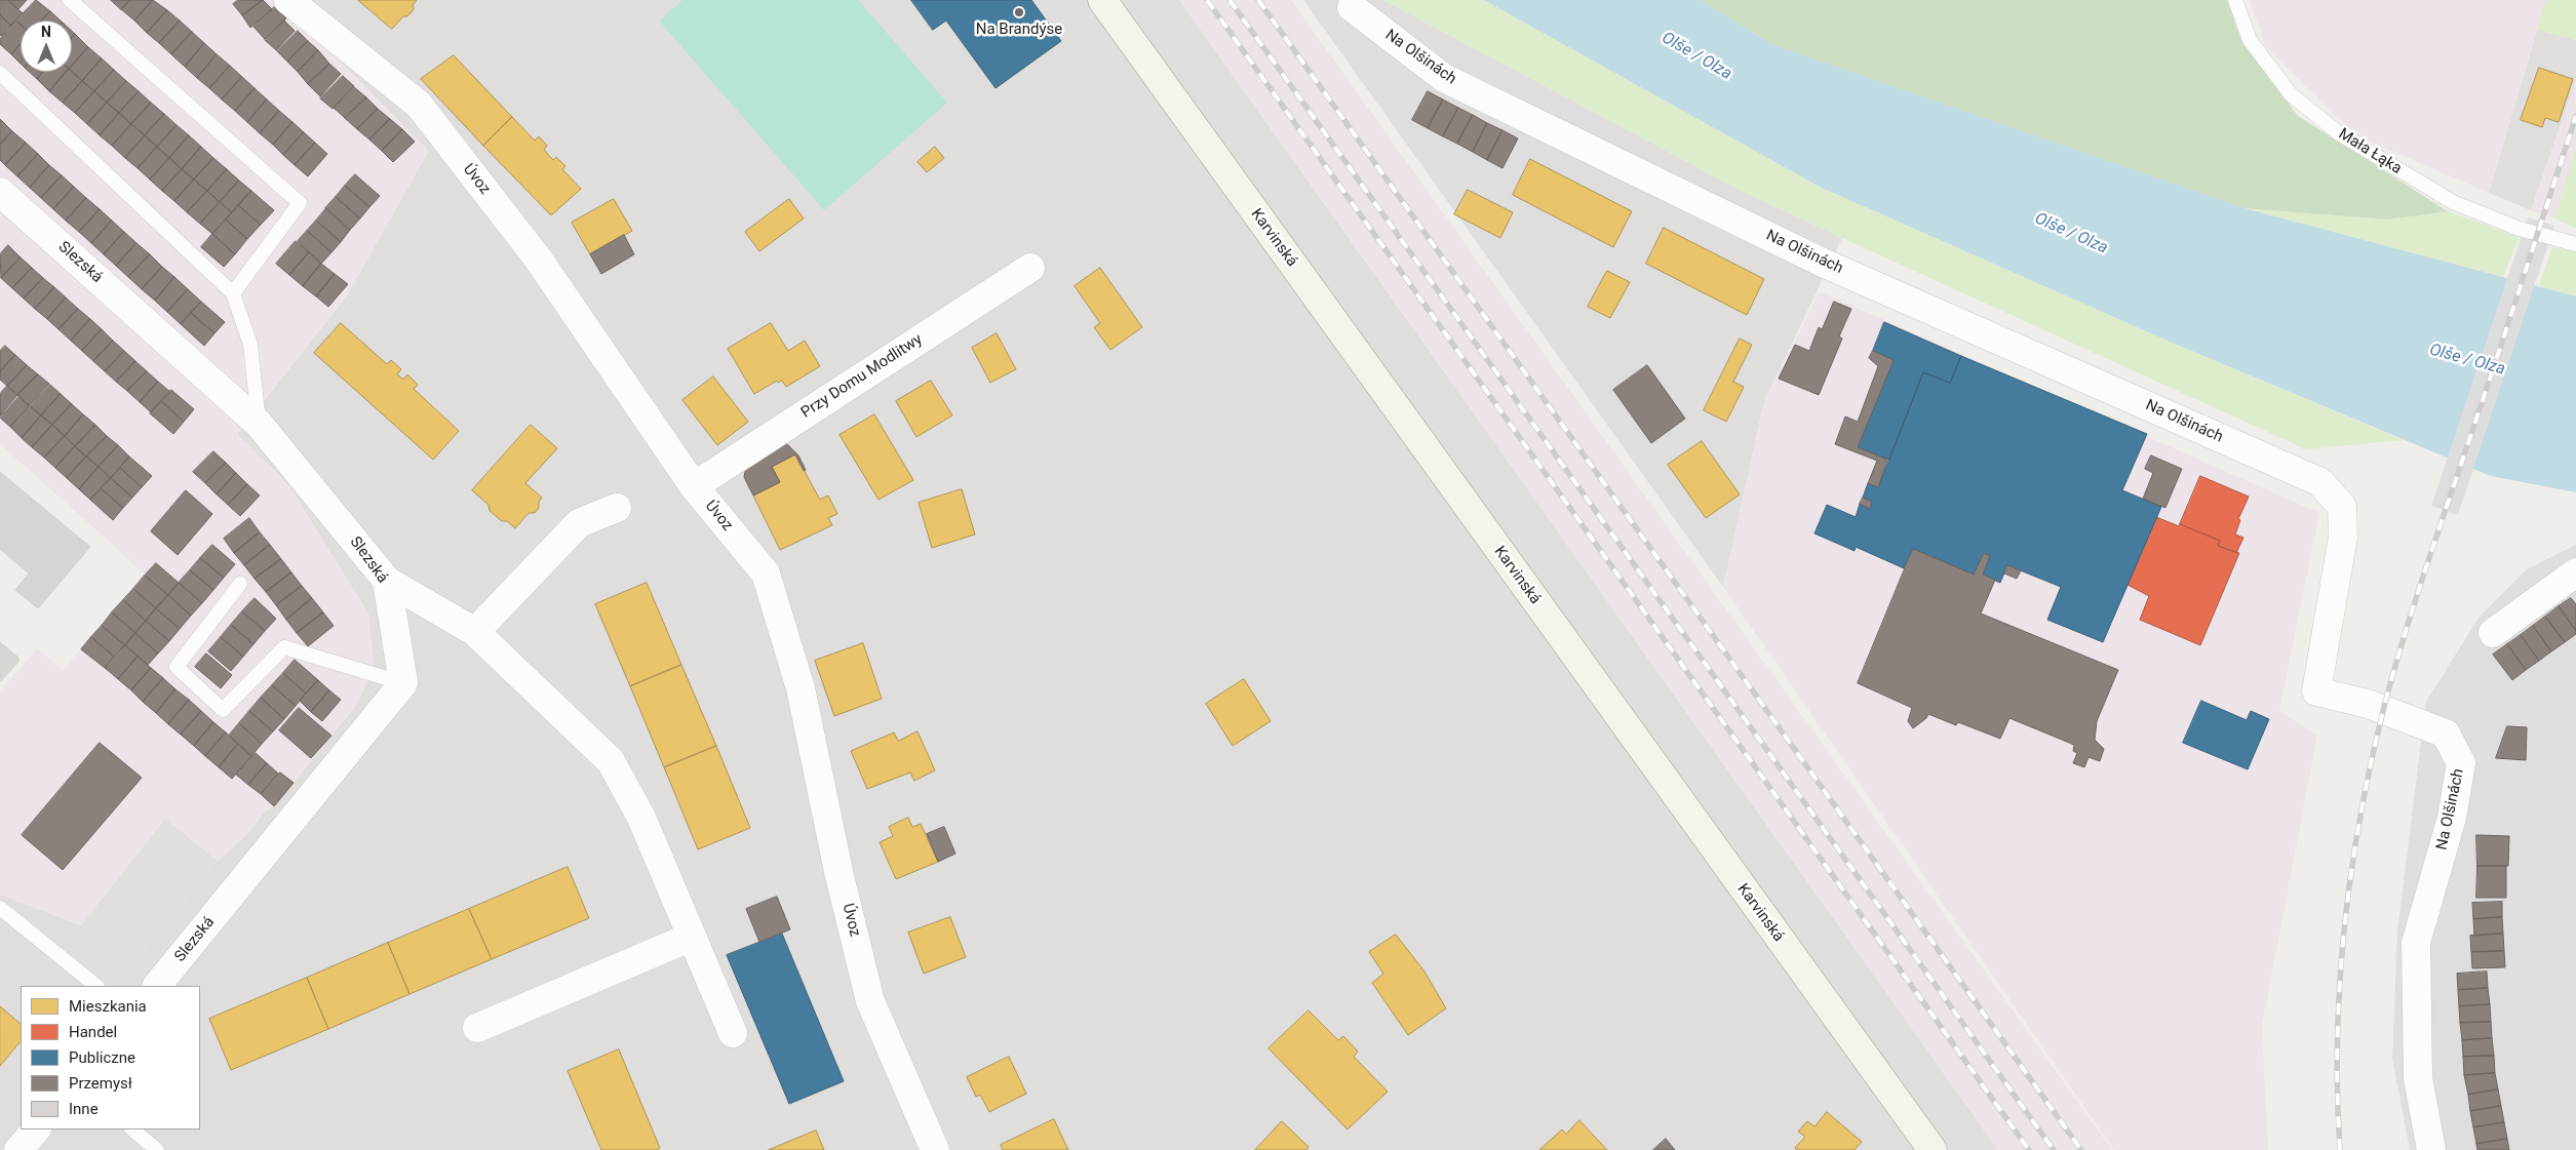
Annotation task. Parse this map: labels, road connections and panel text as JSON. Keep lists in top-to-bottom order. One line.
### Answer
{"streets":{"main road":["Karvinská"],"street":["Na Olšinách","Úvoz","Slezská","Przy Domu Modlitwy"],"lane":["Mała Łąka"]},"crossings":[["Úvoz","Przy Domu Modlitwy"]],"water":["Olše / Olza"],"places":["Na Brandýse"],"legend":["Mieszkania","Handel","Publiczne","Przemysł","Inne"],"north":"top"}
